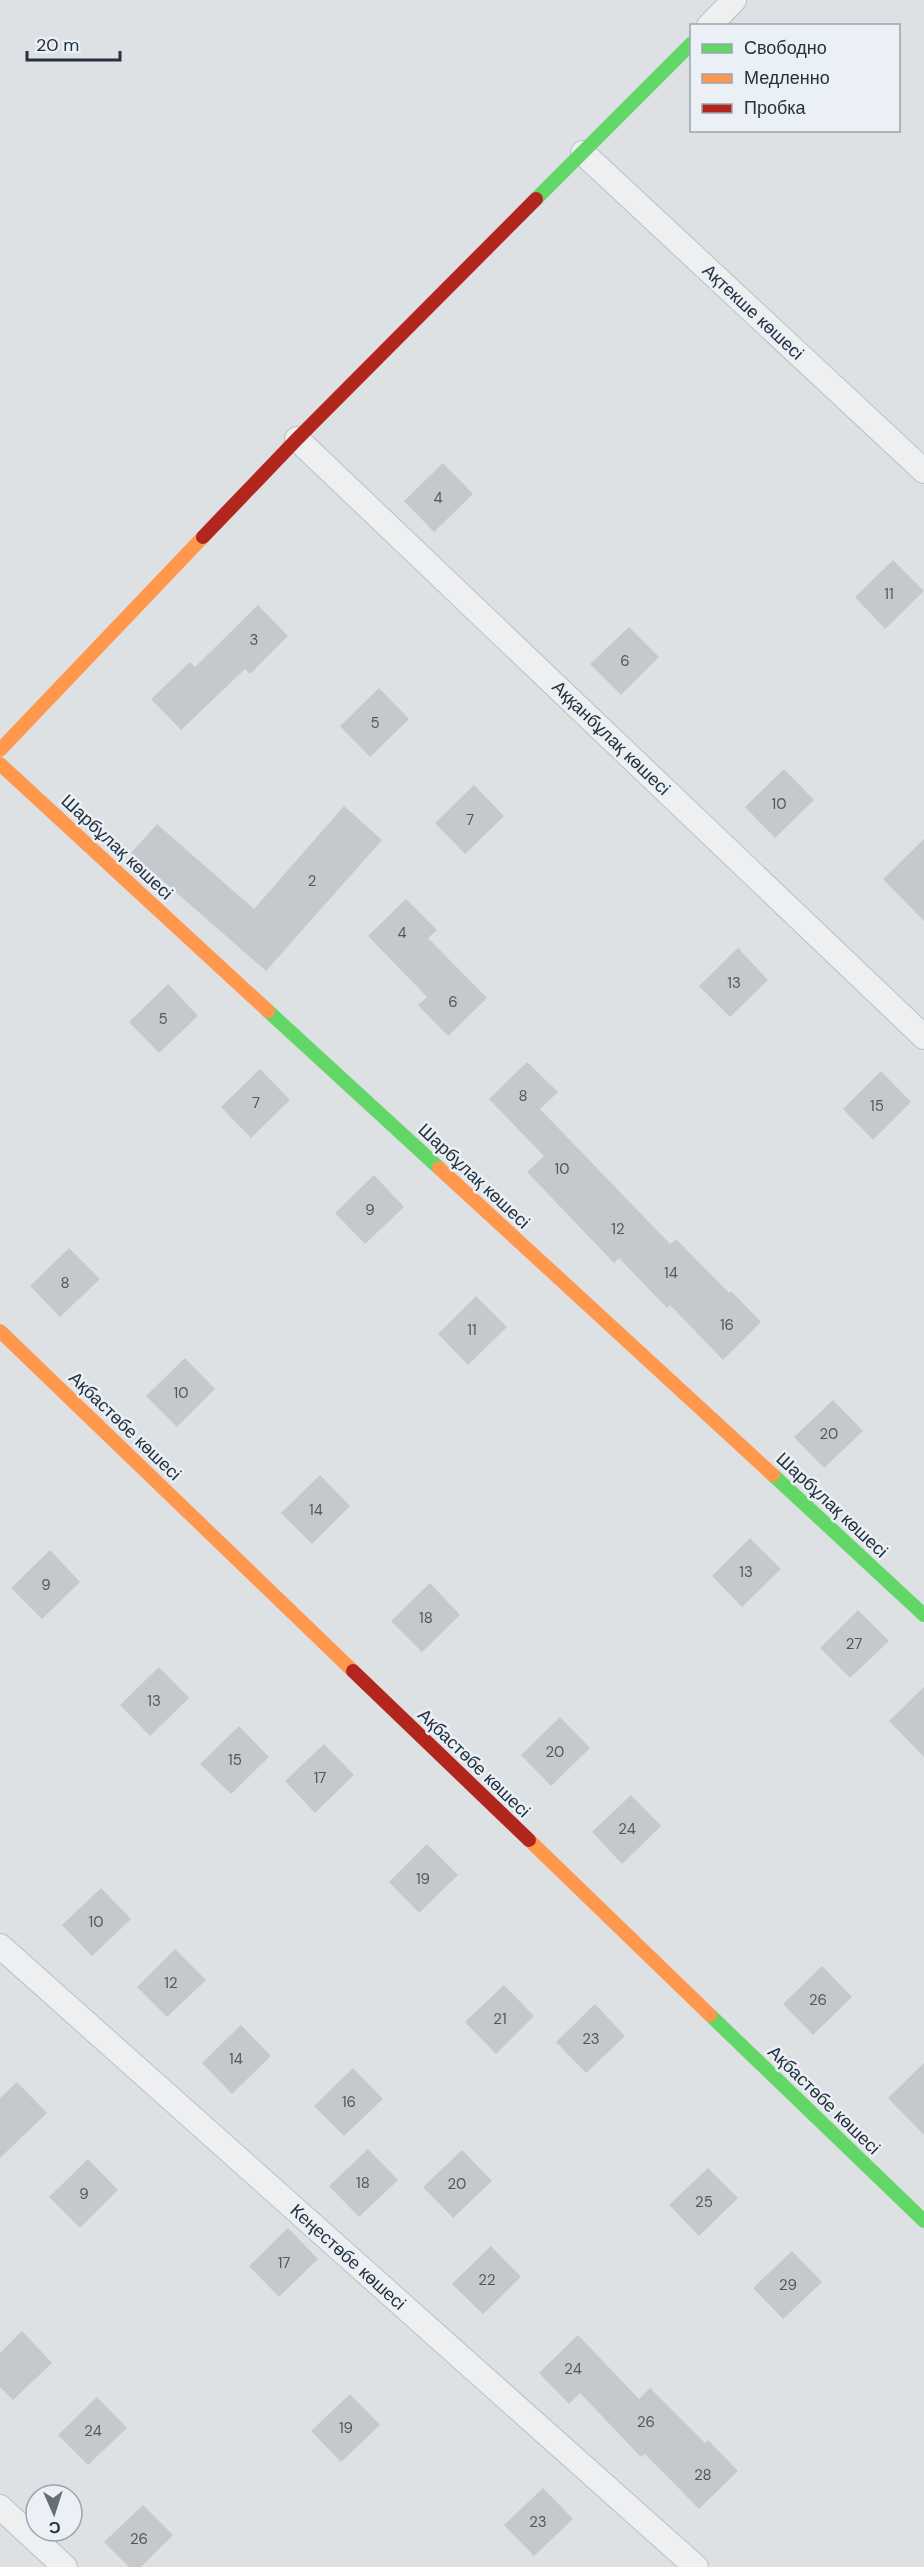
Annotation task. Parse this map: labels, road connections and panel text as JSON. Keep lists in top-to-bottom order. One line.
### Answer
{"streets":{"street":["Ақтекше көшесі","Аққанбұлақ көшесі","Шарбұлақ көшесі","Ақбастөбе көшесі","Кеңестөбе көшесі"]},"house_numbers":["4","11","3","6","5","10","7","2","4","13","6","5","8","7","15","10","9","12","14","8","16","11","10","20","14","13","9","18","27","13","20","15","17","24","19","10","12","26","21","23","14","16","18","20","9","25","17","22","29","24","26","19","24","28","23","26"],"legend":["Свободно","Медленно","Пробка"],"scale_bar":"20 m","north":"bottom"}
